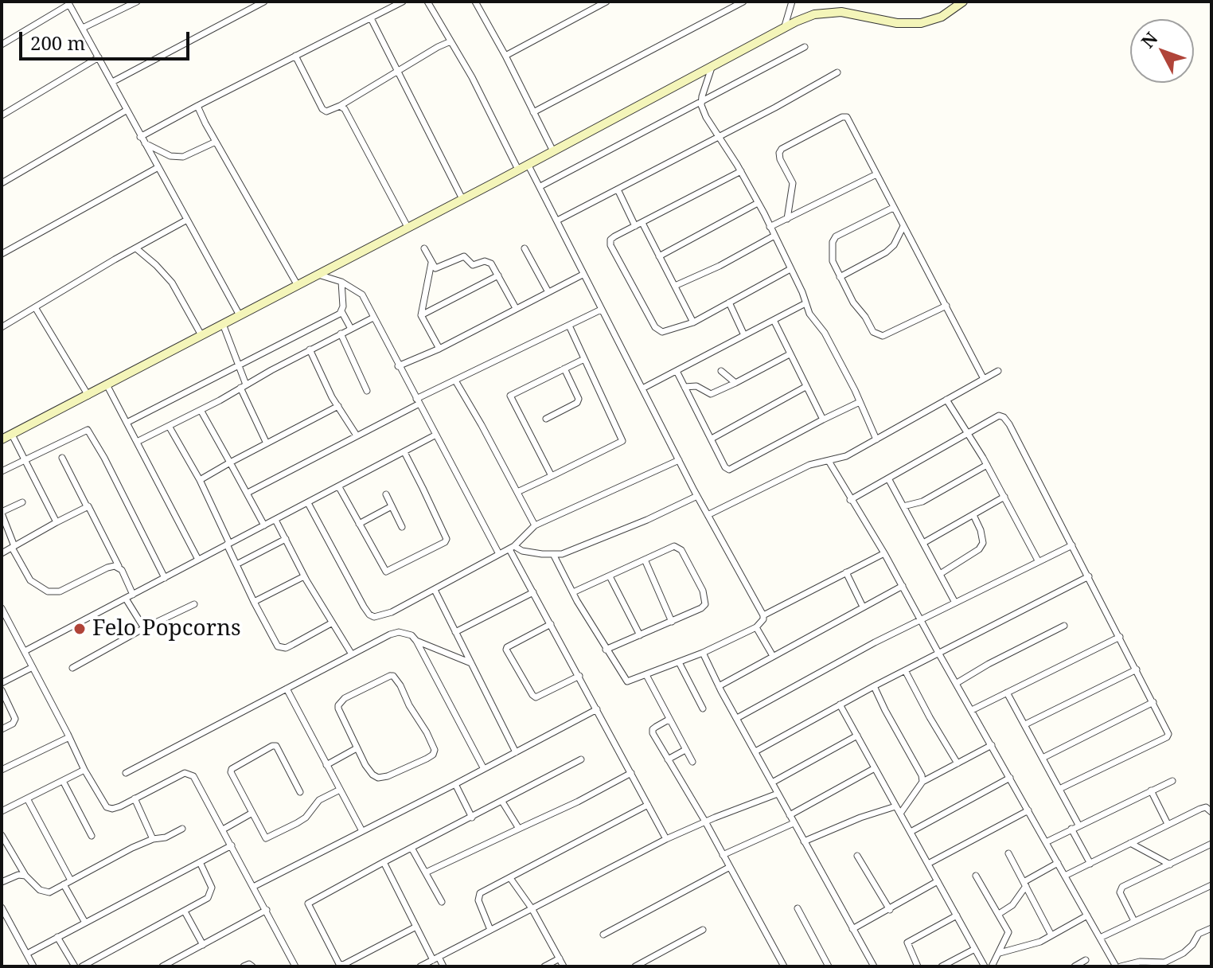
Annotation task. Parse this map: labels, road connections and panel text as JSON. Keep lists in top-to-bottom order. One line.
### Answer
{"places":["Felo Popcorns"],"scale_bar":"200 m","north":"top left"}
